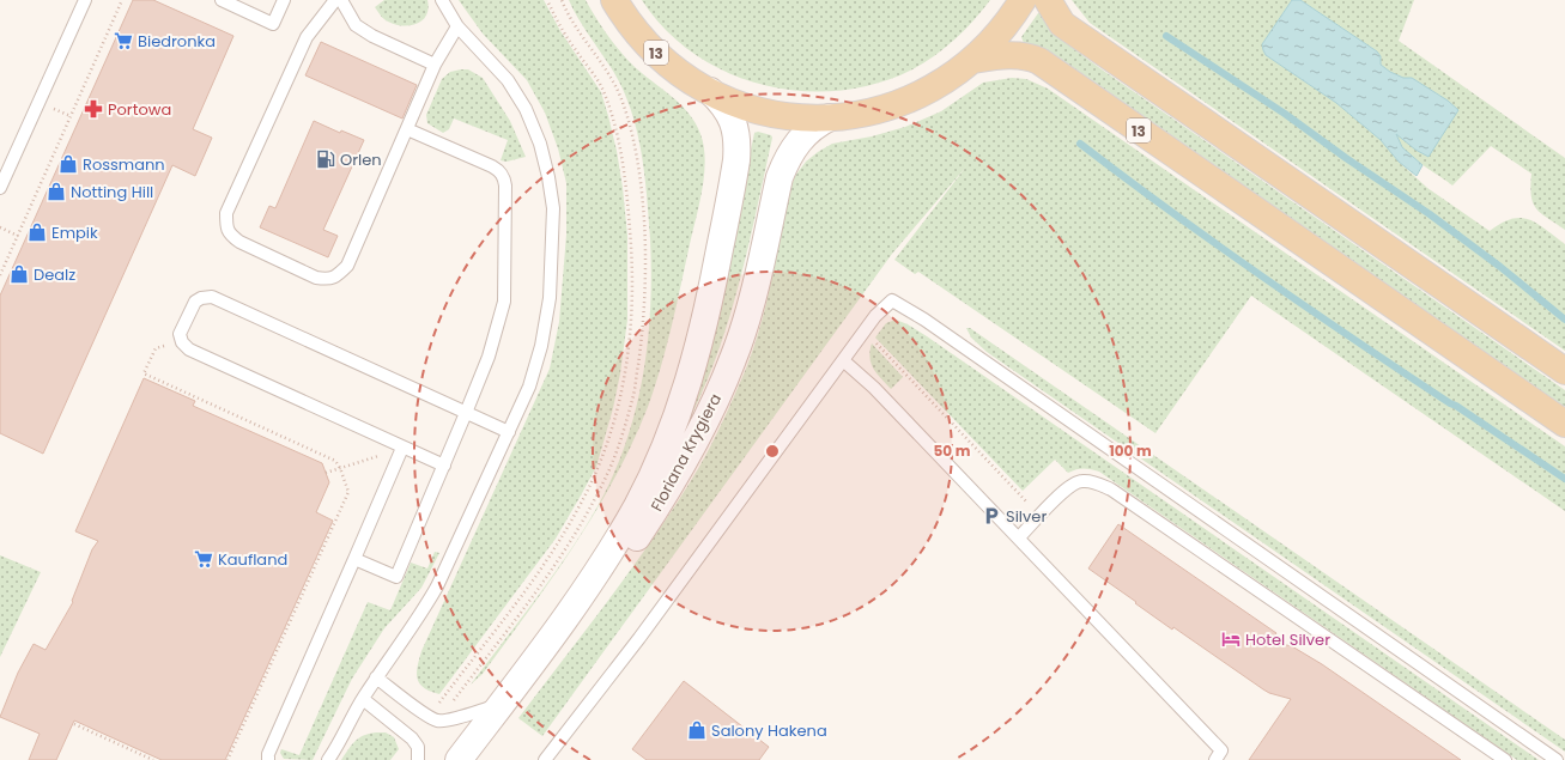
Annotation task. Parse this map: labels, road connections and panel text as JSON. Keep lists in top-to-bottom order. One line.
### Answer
{"streets":{"main road":["13"],"street":["Floriana Krygiera"]},"crossings":[["13","Floriana Krygiera"]],"places":{"supermarket":["Biedronka","Kaufland"],"pharmacy":["Portowa"],"fuel station":["Orlen"],"shop":["Rossmann","Notting Hill","Empik","Dealz","Salony Hakena"],"parking":["Silver"],"hotel":["Hotel Silver"]},"rings":["50 m","100 m"]}
